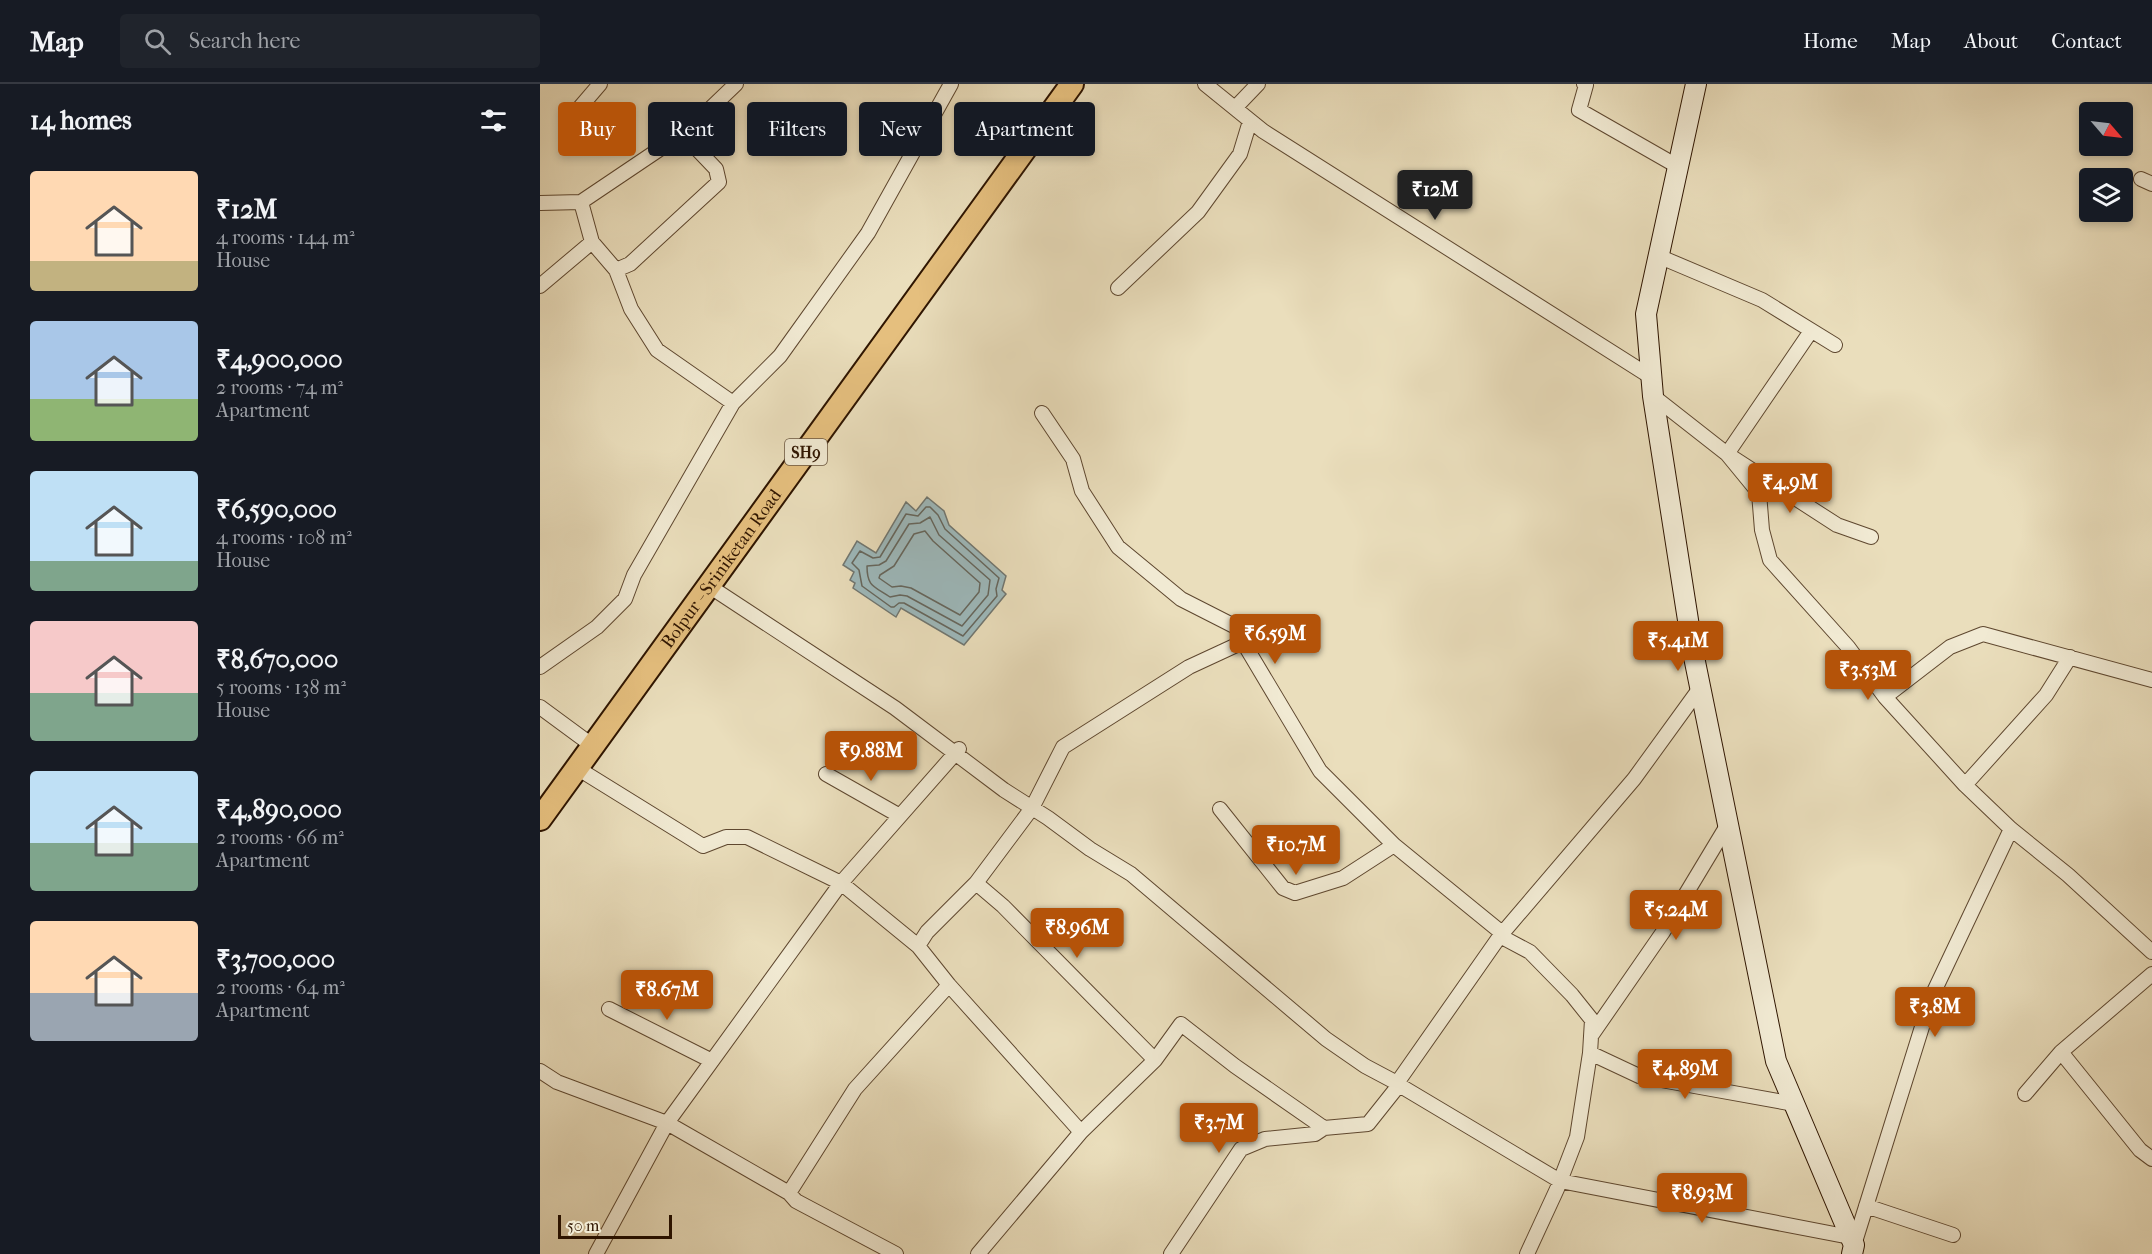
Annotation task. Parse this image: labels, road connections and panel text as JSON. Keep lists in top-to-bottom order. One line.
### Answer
{"streets":{"main road":["SH9","Bolpur - Sriniketan Road"]},"scale_bar":"50 m","north":"bottom right","page":{"header":"Map","search":"Search here","nav":["Home","Map","About","Contact"],"heading":"14 homes","chip":["Buy","Rent","Filters","New","Apartment"],"list":[{"name":"₹12M","note":"4 rooms · 144 m² · House"},{"name":"₹4,900,000","note":"2 rooms · 74 m² · Apartment"},{"name":"₹6,590,000","note":"4 rooms · 108 m² · House"},{"name":"₹8,670,000","note":"5 rooms · 138 m² · House"},{"name":"₹4,890,000","note":"2 rooms · 66 m² · Apartment"},{"name":"₹3,700,000","note":"2 rooms · 64 m² · Apartment"}],"price":["₹12M","₹4.9M","₹6.59M","₹5.41M","₹3.53M","₹9.88M","₹10.7M","₹5.24M","₹8.96M","₹8.67M","₹3.8M","₹4.89M","₹3.7M","₹8.93M"],"scale":"50 m"}}
